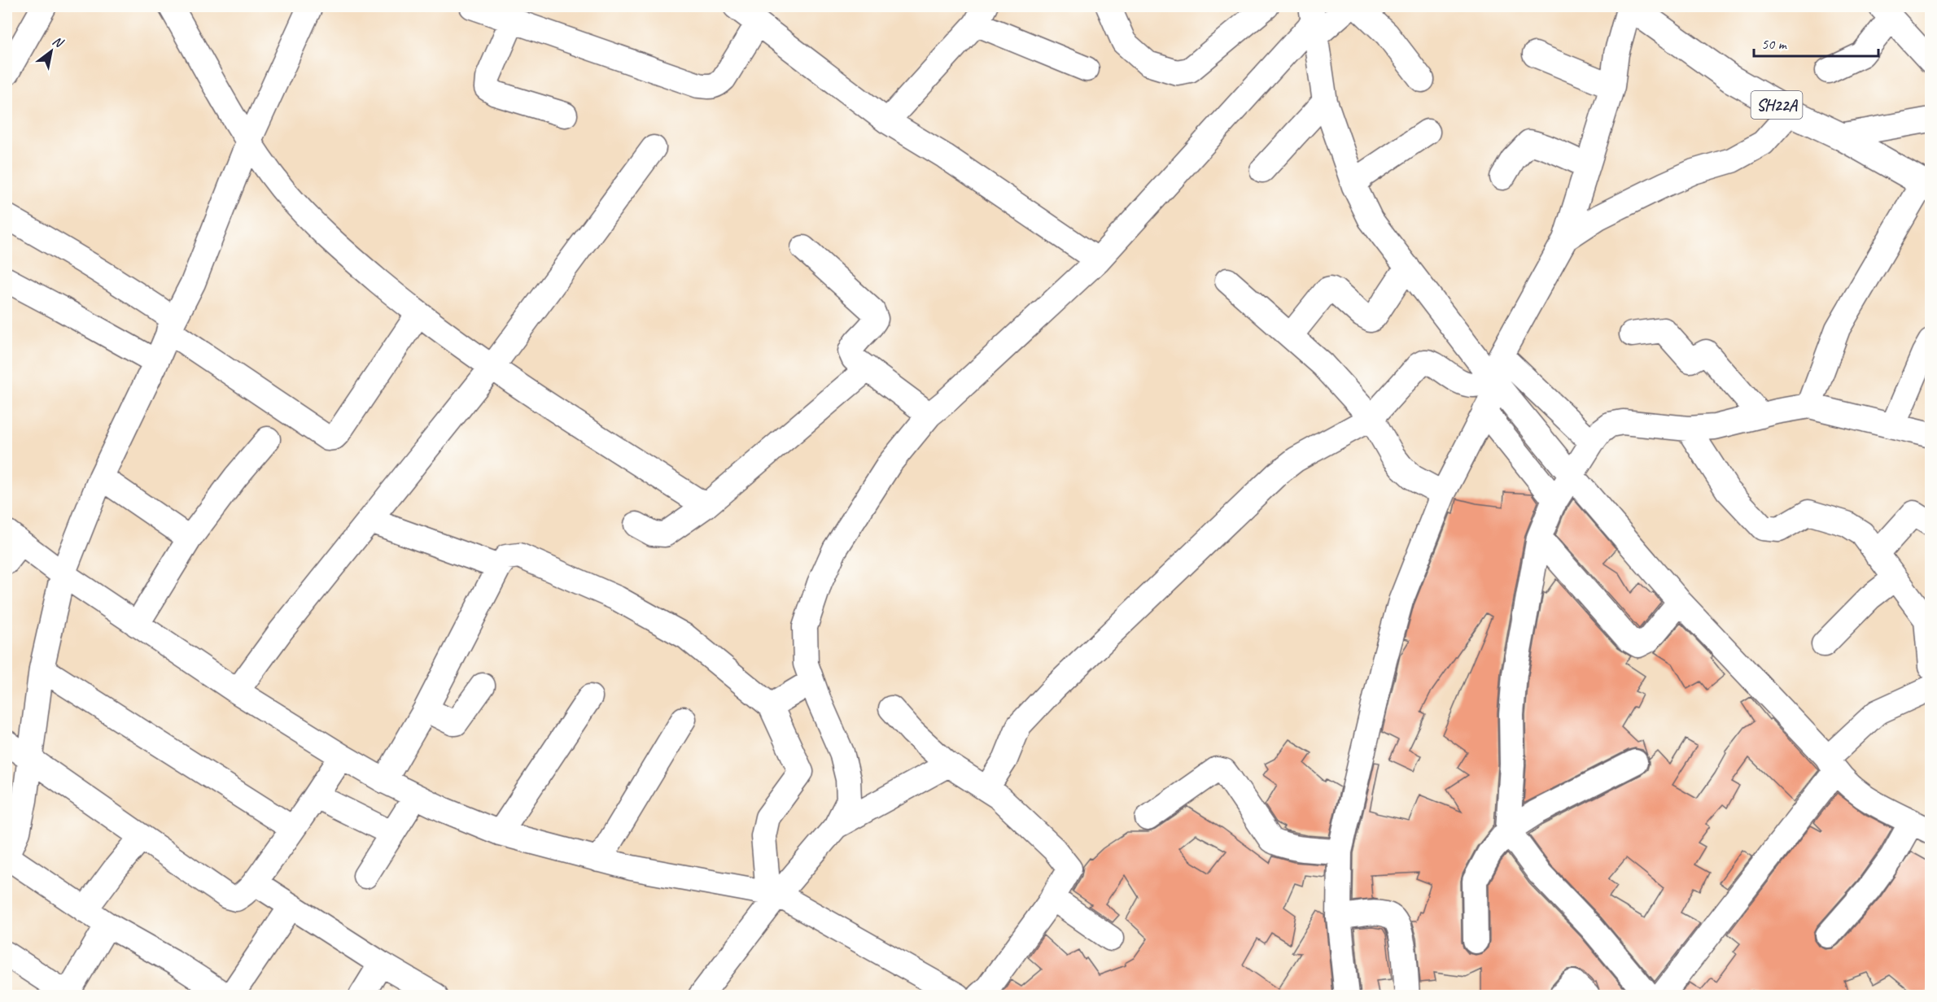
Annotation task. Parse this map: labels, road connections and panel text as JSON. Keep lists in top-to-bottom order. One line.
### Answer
{"streets":{"main road":["SH22A"]},"scale_bar":"50 m","north":"top right"}
